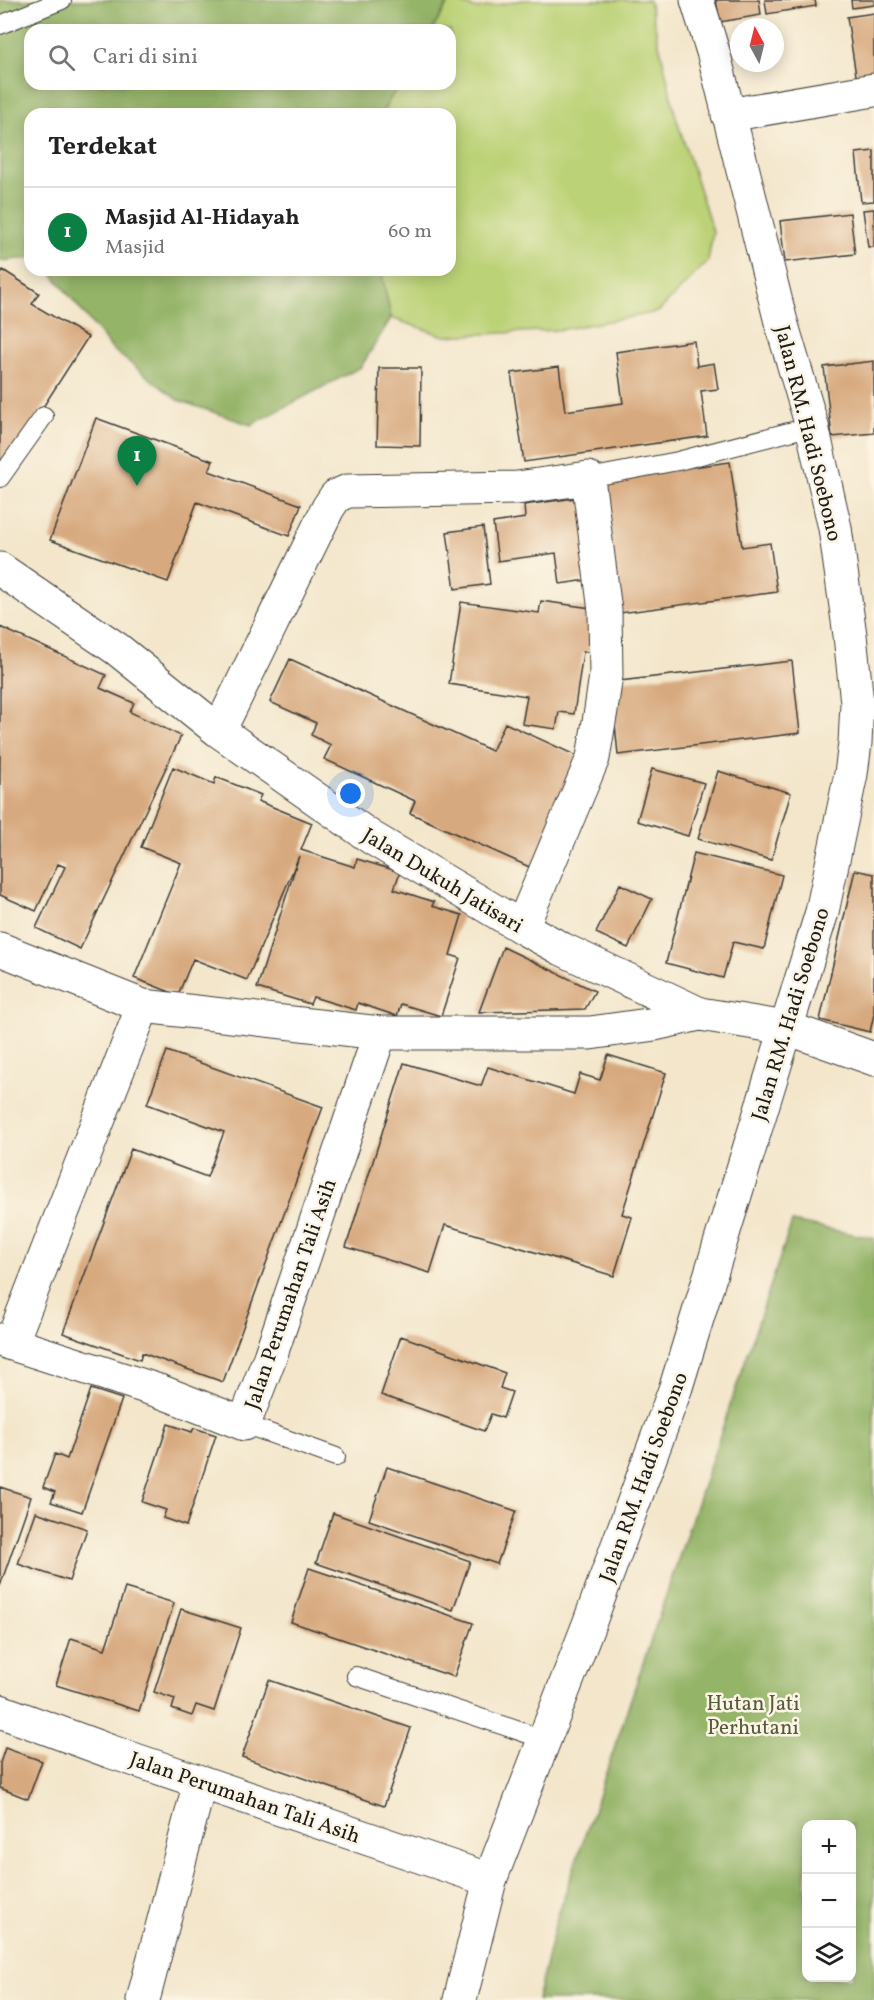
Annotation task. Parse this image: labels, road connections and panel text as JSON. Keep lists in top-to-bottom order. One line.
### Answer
{"streets":{"street":["Jalan RM. Hadi Soebono","Jalan Dukuh Jatisari","Jalan Perumahan Tali Asih"]},"crossings":[["Jalan RM. Hadi Soebono","Jalan Dukuh Jatisari"],["Jalan RM. Hadi Soebono","Jalan Perumahan Tali Asih"],["Jalan Dukuh Jatisari","Jalan Perumahan Tali Asih"]],"parks":["Hutan Jati Perhutani"],"north":"top","page":{"search":"Cari di sini","heading":"Terdekat","list":[{"mark":"1","name":"Masjid Al-Hidayah","note":"Masjid","value":"60 m"}],"pins":"1","map_buttons":["+","−"]}}
